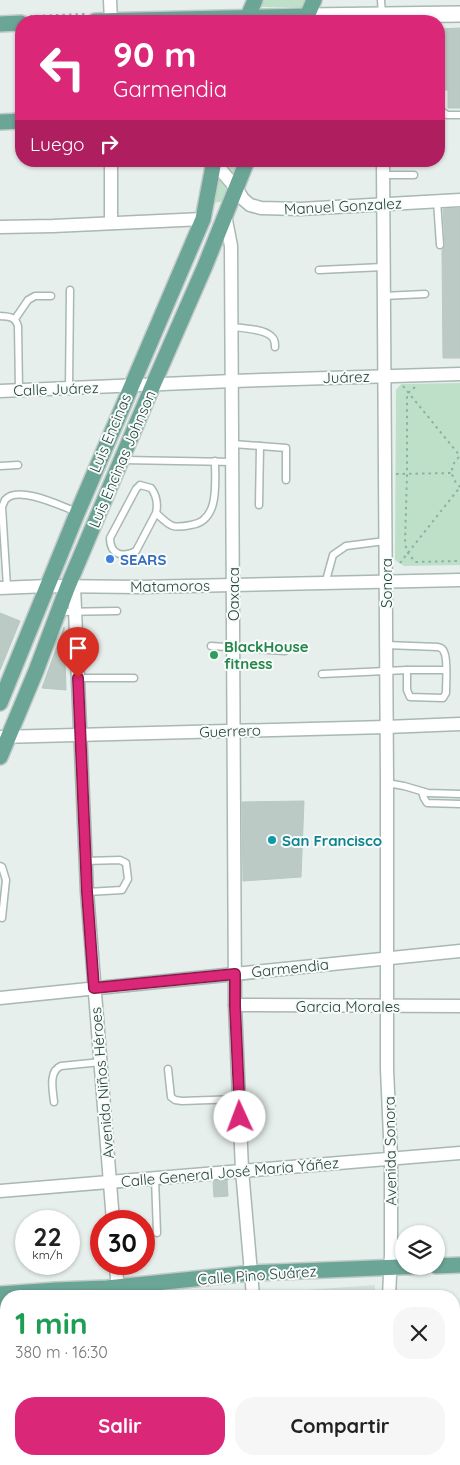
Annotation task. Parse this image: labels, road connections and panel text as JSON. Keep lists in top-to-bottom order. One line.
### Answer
{"streets":{"main road":["Luis Encinas","Luis Encinas Johnson","Calle Pino Suárez"],"street":["Manuel Gonzalez","Juárez","Calle Juárez","Sonora","Matamoros","Oaxaca","Guerrero","Garmendia","Garcia Morales","Avenida Niños Héroes","Avenida Sonora","Calle General José María Yáñez"]},"crossings":[["Manuel Gonzalez","Luis Encinas Johnson"],["Manuel Gonzalez","Sonora"],["Juárez","Calle Juárez"],["Juárez","Sonora"],["Juárez","Oaxaca"],["Calle Juárez","Luis Encinas"],["Calle Juárez","Luis Encinas Johnson"],["Calle Juárez","Oaxaca"],["Luis Encinas","Matamoros"],["Luis Encinas Johnson","Matamoros"],["Luis Encinas Johnson","Oaxaca"],["Luis Encinas Johnson","Guerrero"],["Luis Encinas Johnson","Avenida Niños Héroes"],["Sonora","Matamoros"],["Sonora","Guerrero"],["Sonora","Garmendia"],["Sonora","Garcia Morales"],["Sonora","Avenida Sonora"],["Matamoros","Oaxaca"],["Matamoros","Avenida Niños Héroes"],["Oaxaca","Guerrero"],["Oaxaca","Garmendia"],["Oaxaca","Garcia Morales"],["Oaxaca","Calle General José María Yáñez"],["Oaxaca","Calle Pino Suárez"],["Guerrero","Avenida Niños Héroes"],["Garmendia","Avenida Niños Héroes"],["Garcia Morales","Avenida Sonora"],["Avenida Niños Héroes","Calle General José María Yáñez"],["Avenida Sonora","Calle General José María Yáñez"],["Avenida Sonora","Calle Pino Suárez"]],"places":["SEARS","BlackHouse fitness","San Francisco"],"page":{"turn":["90 m","Garmendia"],"then":"Luego","speed":"22 km/h","limit":"30","heading":["1 min","380 m · 16:30"],"buttons":["Salir","Compartir"]}}
